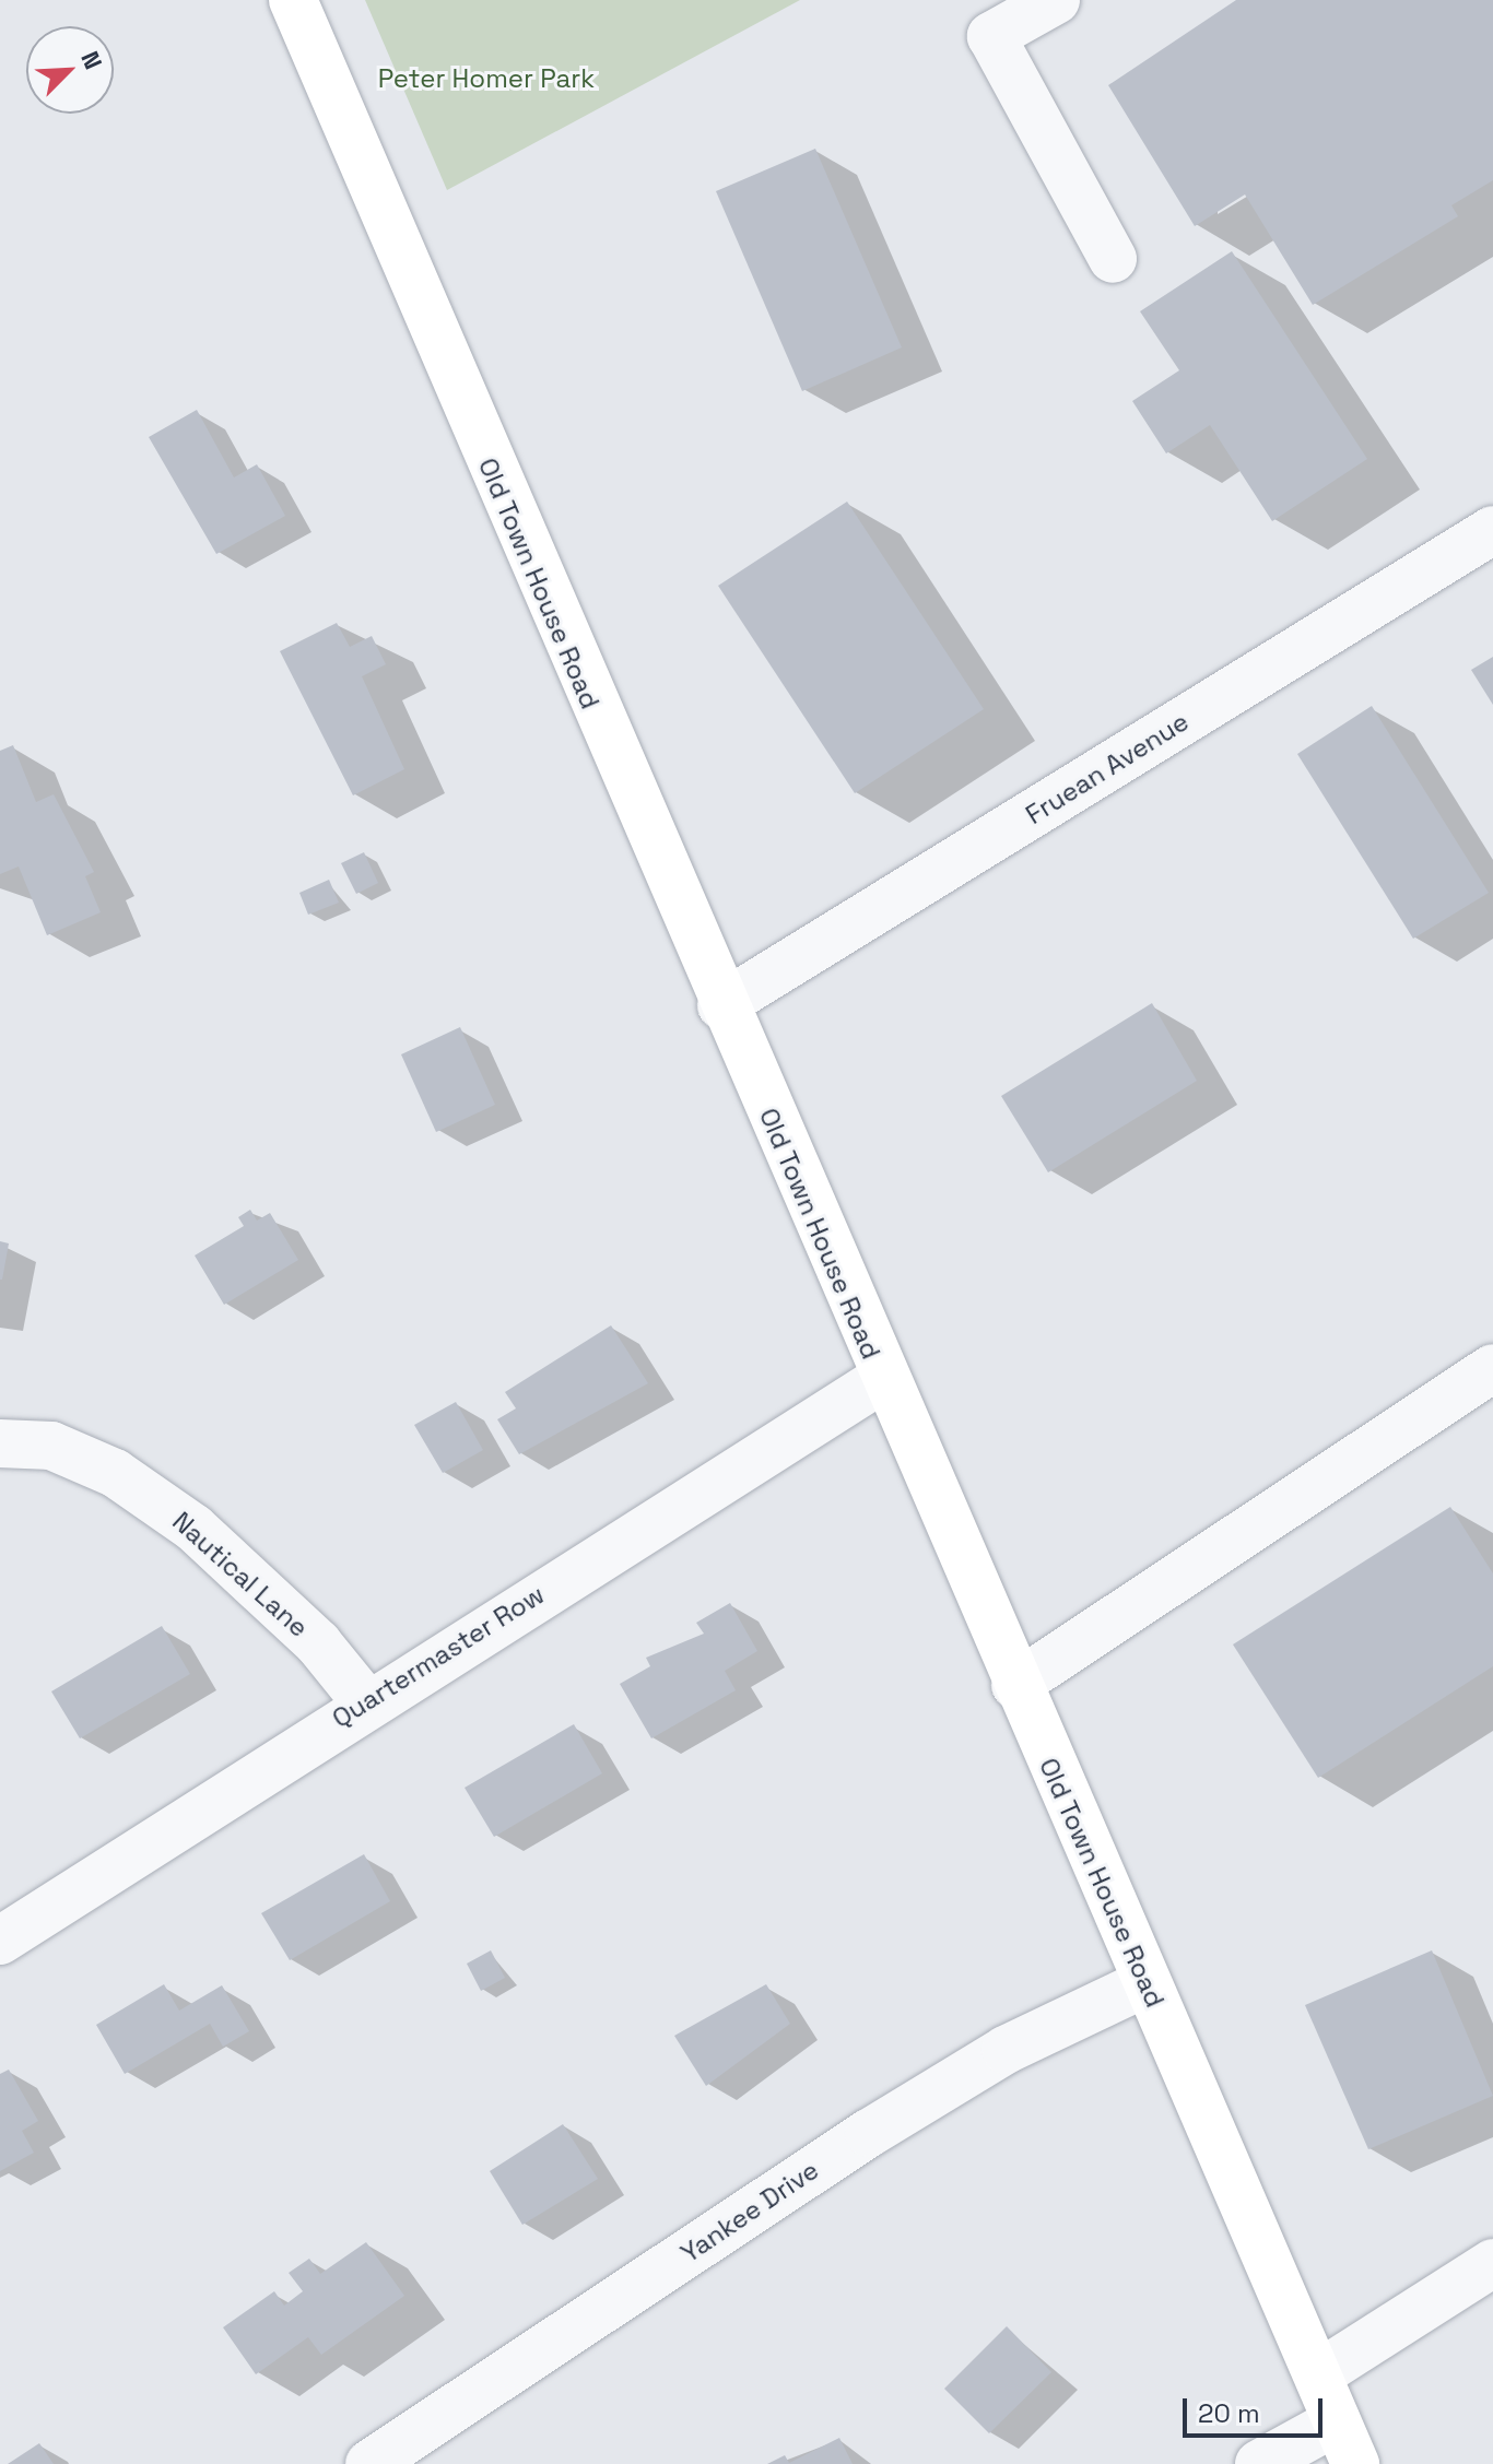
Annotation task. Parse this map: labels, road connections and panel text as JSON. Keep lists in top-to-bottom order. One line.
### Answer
{"streets":{"main road":["Old Town House Road"],"street":["Fruean Avenue","Nautical Lane","Quartermaster Row","Yankee Drive"]},"crossings":[["Old Town House Road","Fruean Avenue"],["Old Town House Road","Quartermaster Row"],["Old Town House Road","Yankee Drive"],["Nautical Lane","Quartermaster Row"]],"parks":["Peter Homer Park"],"scale_bar":"20 m","north":"top right"}
